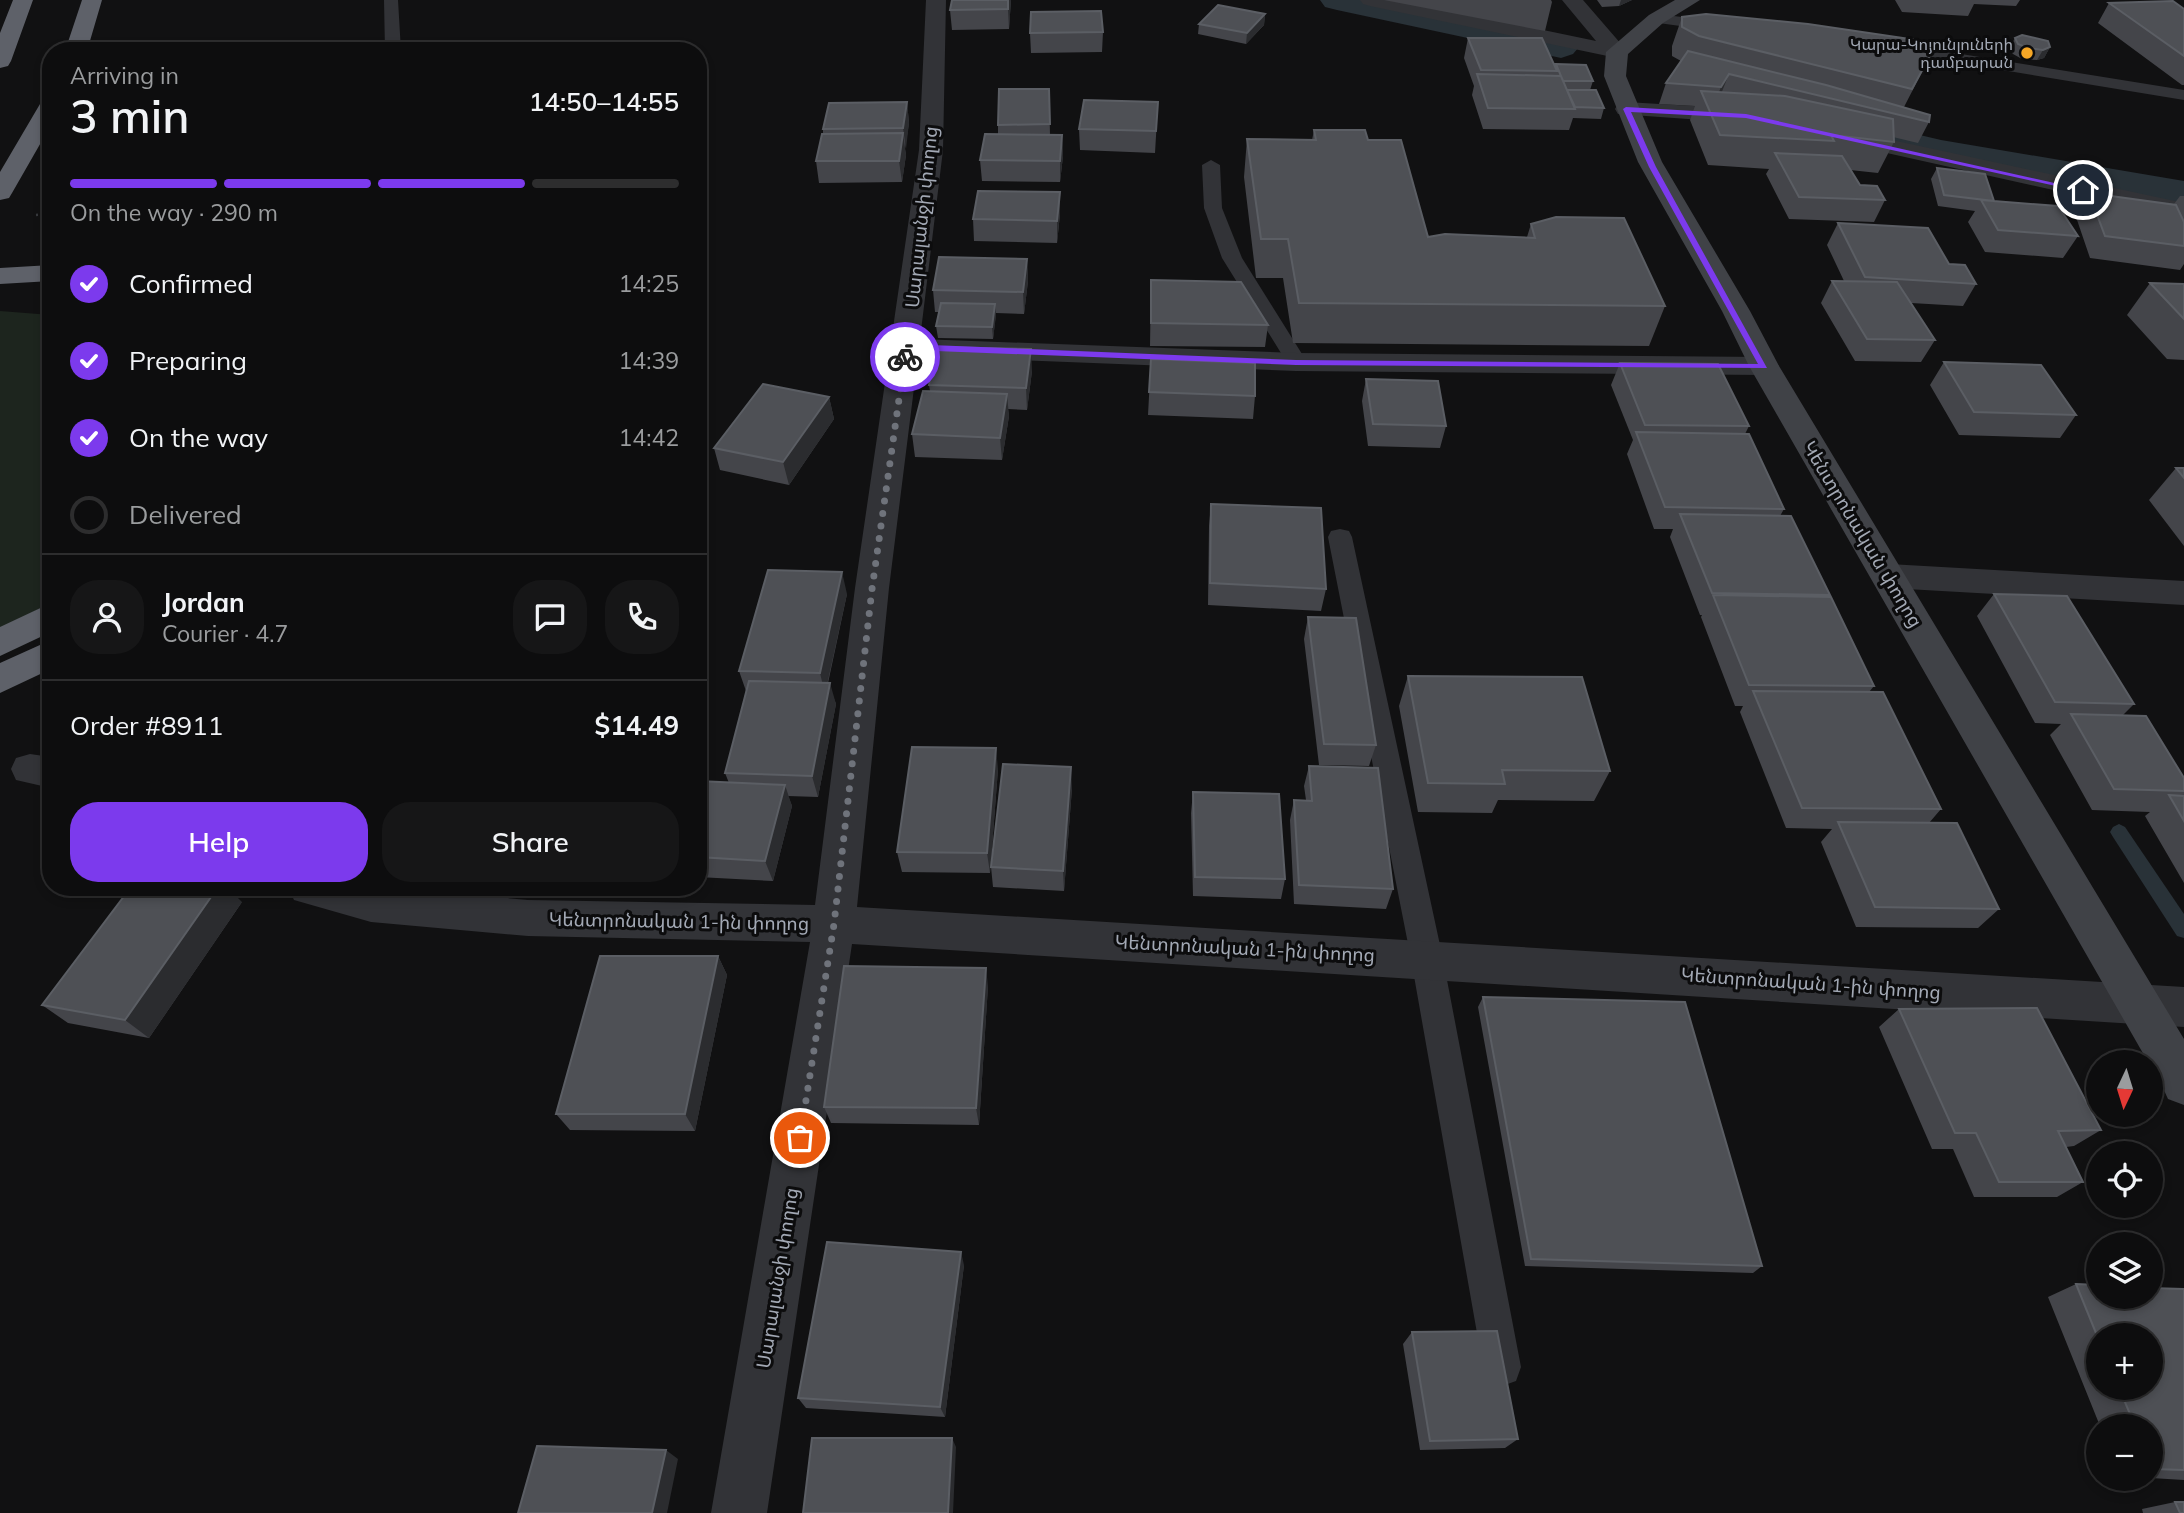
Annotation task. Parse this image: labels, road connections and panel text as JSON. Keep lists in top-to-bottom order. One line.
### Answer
{"streets":{"main road":["Կենտրոնական փողոց"],"street":["Սարալանջի փողոց","Կենտրոնական 1-ին փողոց"]},"crossings":[["Սարալանջի փողոց","Կենտրոնական 1-ին փողոց"],["Կենտրոնական փողոց","Կենտրոնական 1-ին փողոց"]],"places":["Կարա-Կոյունլուների դամբարան"],"north":"bottom","page":{"heading":["3 min","Arriving in","14:50–14:55"],"panel":["Jordan","Courier · 4.7","Order #8911","$14.49"],"bar":"On the way · 290 m","list":[["Confirmed","14:25"],["Preparing","14:39"],["On the way","14:42"],"Delivered"],"buttons":["Help","Share"],"map_buttons":["+","−"]}}
